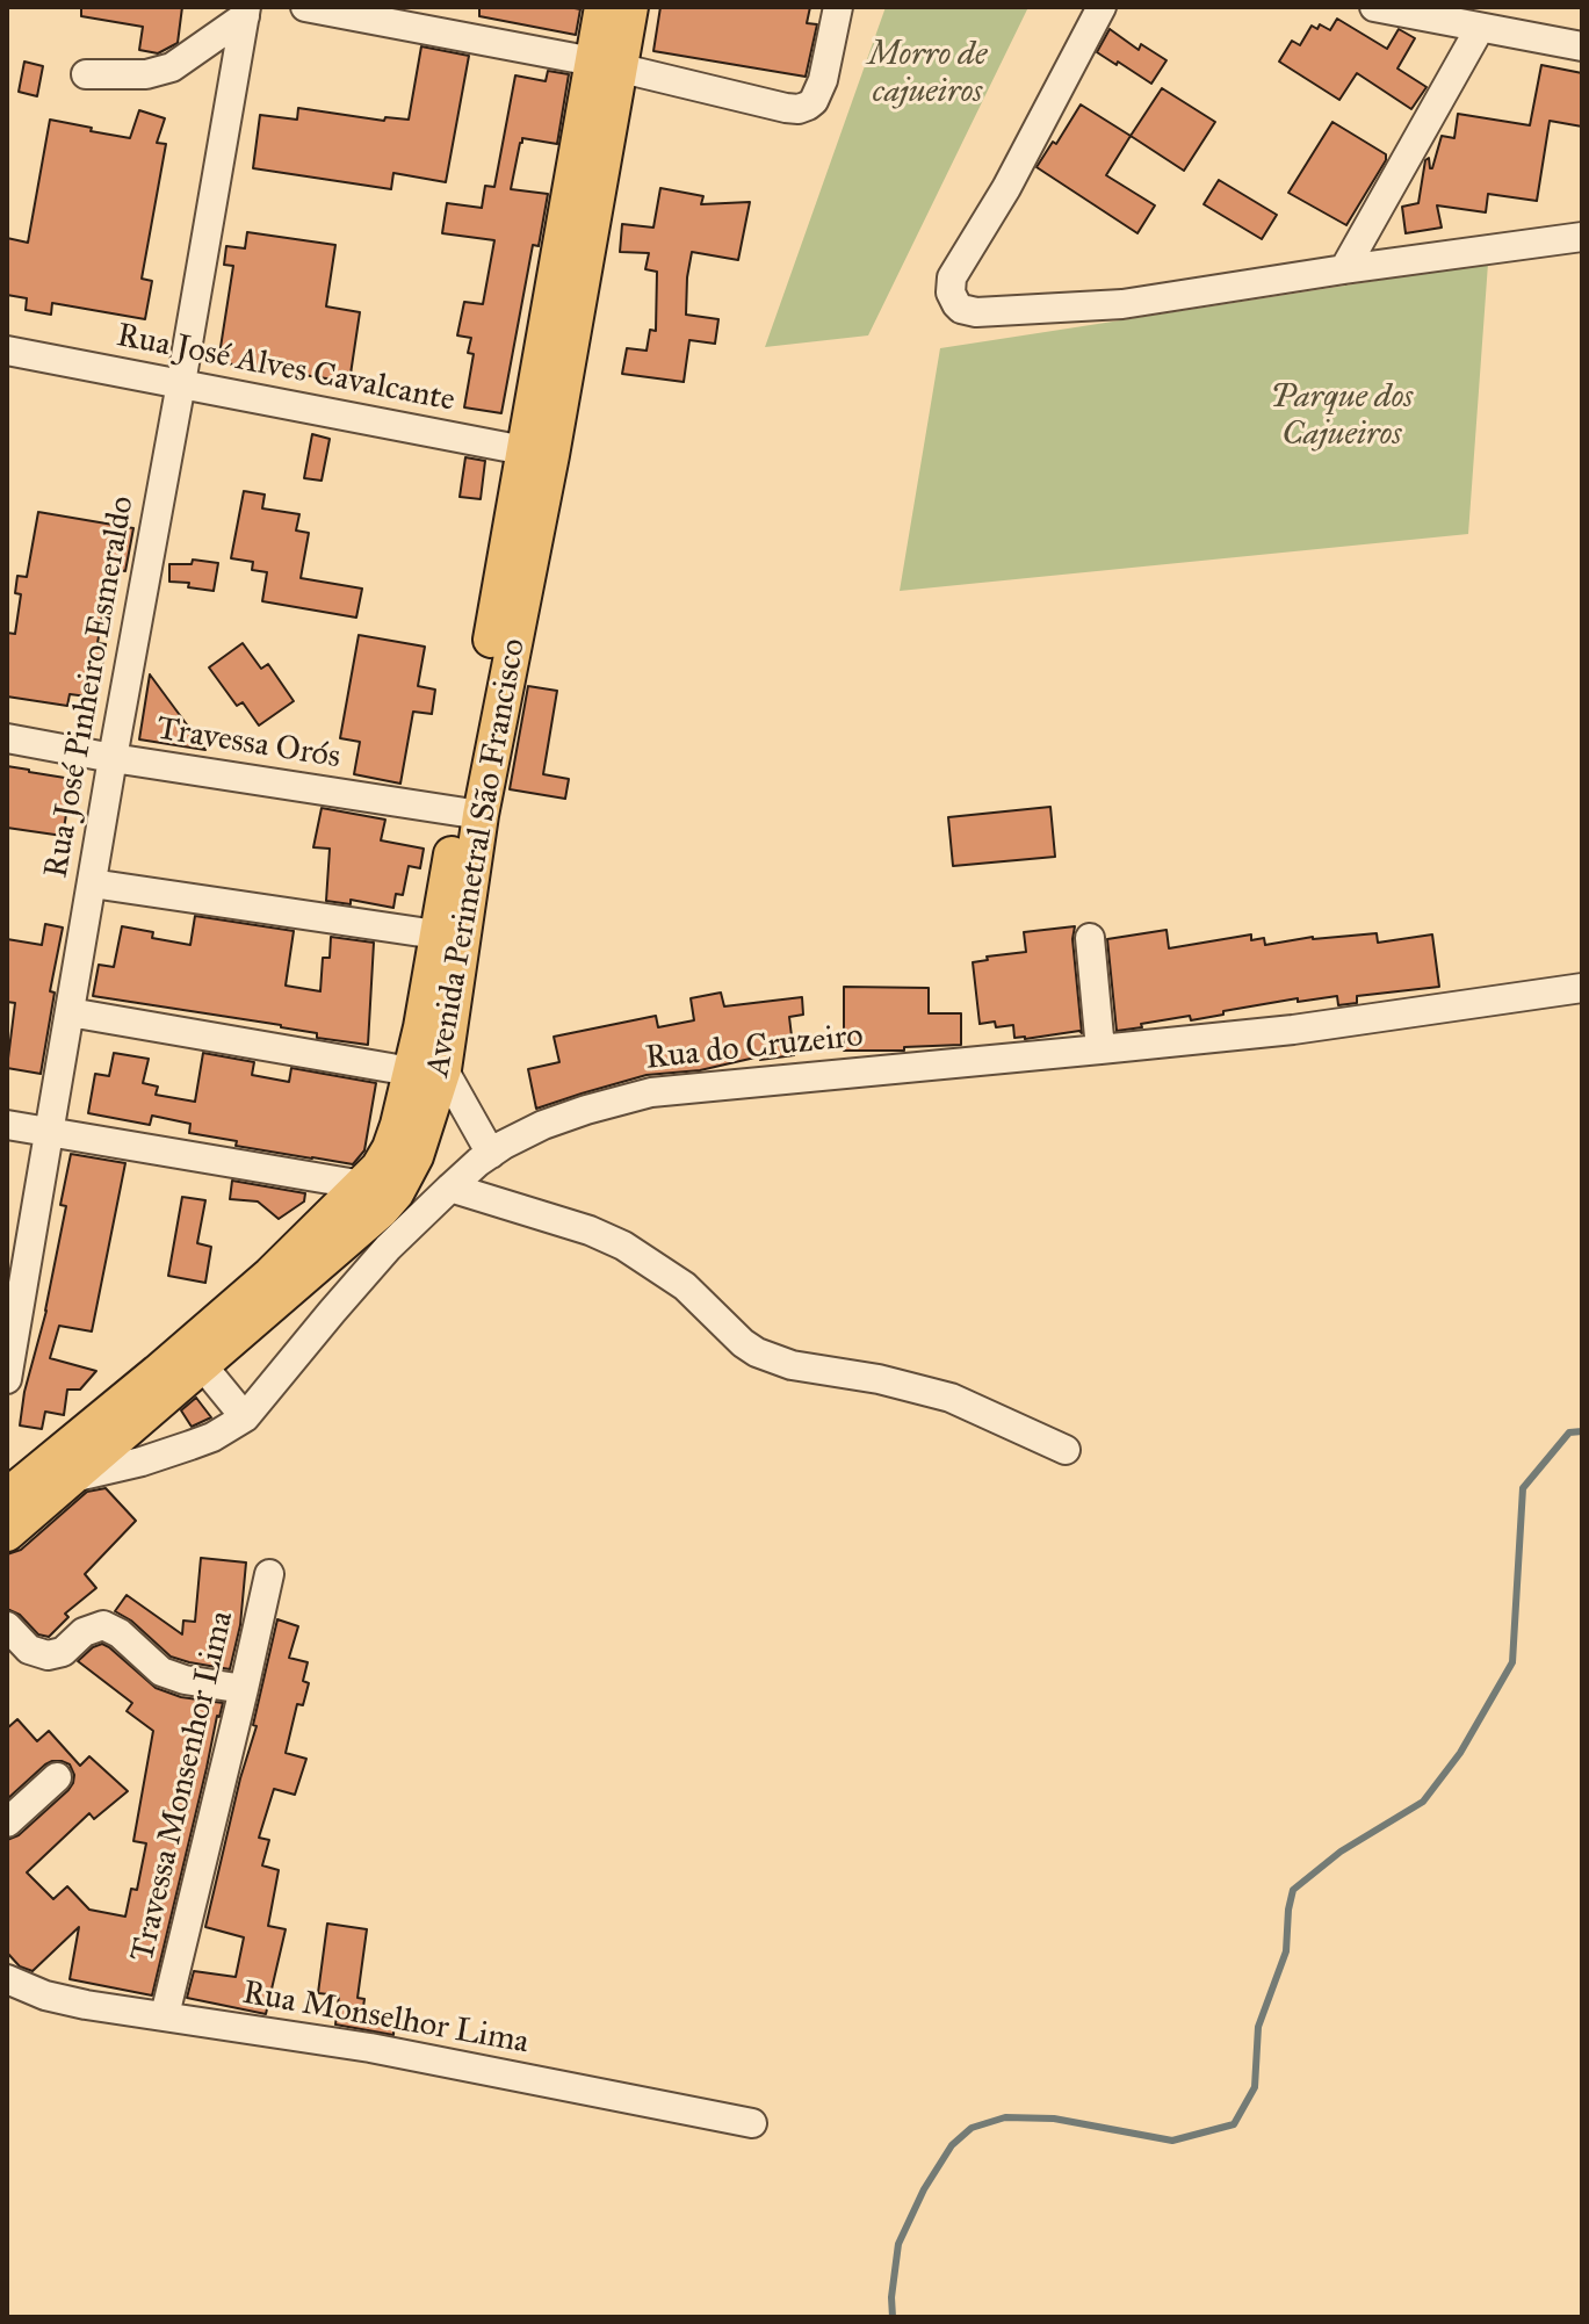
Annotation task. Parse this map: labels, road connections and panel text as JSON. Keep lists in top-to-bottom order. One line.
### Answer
{"streets":{"main road":["Avenida Perimetral São Francisco"],"street":["Rua José Alves Cavalcante","Rua José Pinheiro Esmeraldo","Travessa Orós","Rua do Cruzeiro","Travessa Monsenhor Lima","Rua Monselhor Lima"]},"crossings":[["Rua José Alves Cavalcante","Rua José Pinheiro Esmeraldo"],["Rua José Alves Cavalcante","Avenida Perimetral São Francisco"],["Rua José Pinheiro Esmeraldo","Travessa Orós"],["Travessa Orós","Avenida Perimetral São Francisco"],["Avenida Perimetral São Francisco","Rua do Cruzeiro"],["Travessa Monsenhor Lima","Rua Monselhor Lima"]],"parks":["Morro de cajueiros","Parque dos Cajueiros"]}
